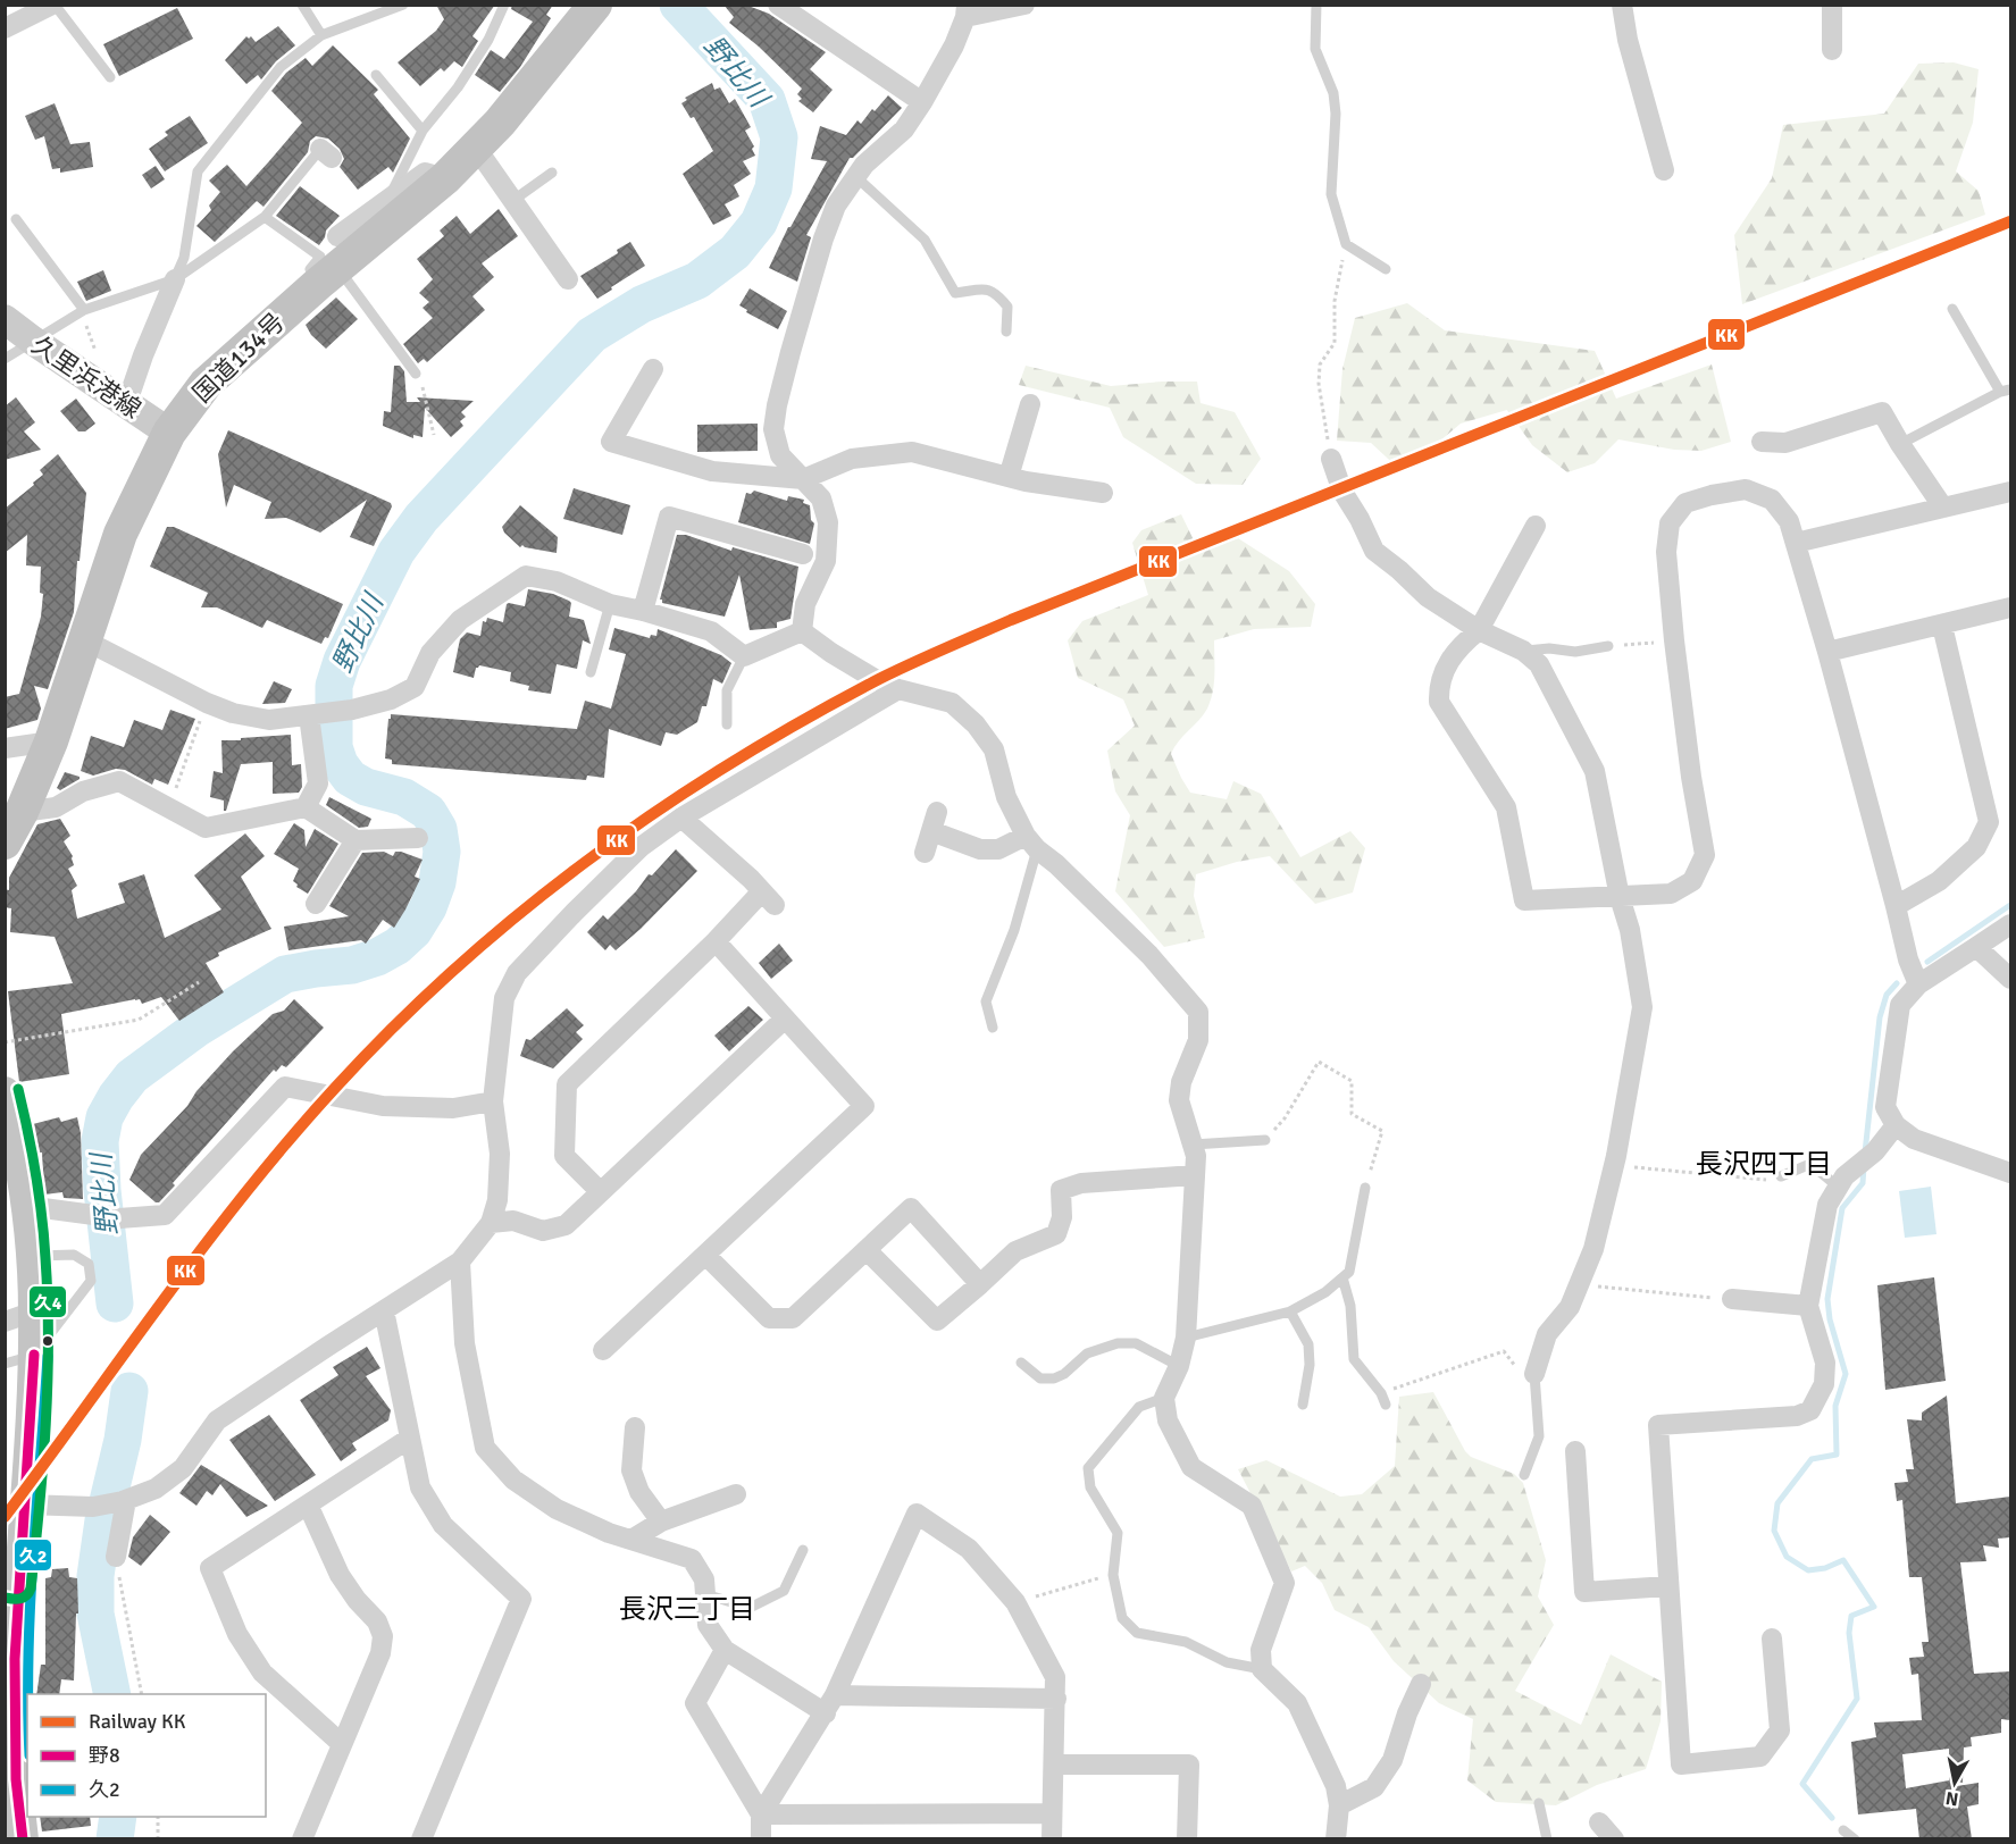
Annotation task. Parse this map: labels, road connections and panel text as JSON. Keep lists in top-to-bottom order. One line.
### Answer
{"streets":{"highway":["国道134号"],"main road":["久里浜港線"]},"crossings":[["国道134号","久里浜港線"]],"districts":["長沢四丁目","長沢三丁目"],"water":["野比川"],"lines":["rail line KK","transit line 久4","transit line 野8","transit line 久2"],"legend":["Railway KK","野8","久2"],"north":"bottom"}
